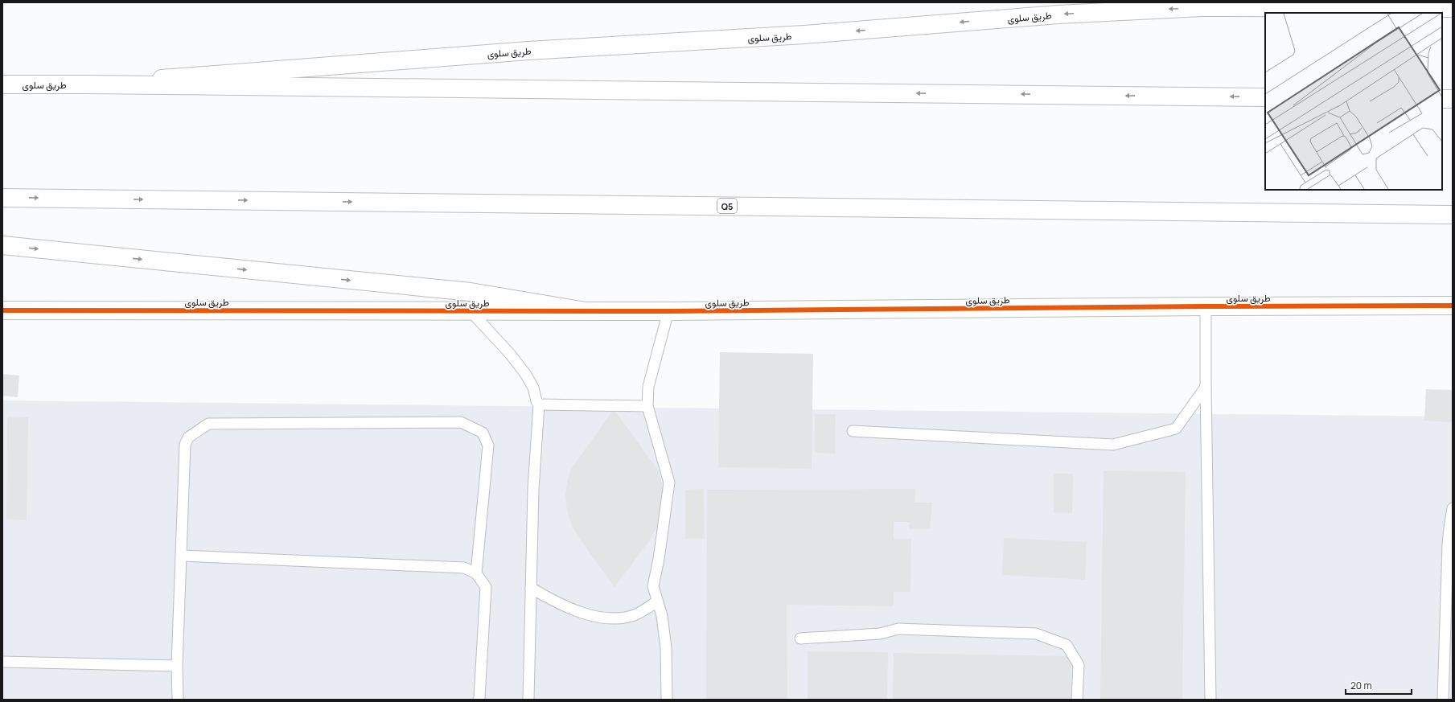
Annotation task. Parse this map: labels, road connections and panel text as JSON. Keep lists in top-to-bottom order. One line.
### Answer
{"streets":{"main road":["طريق سلوى","Q5"]},"scale_bar":"20 m"}
